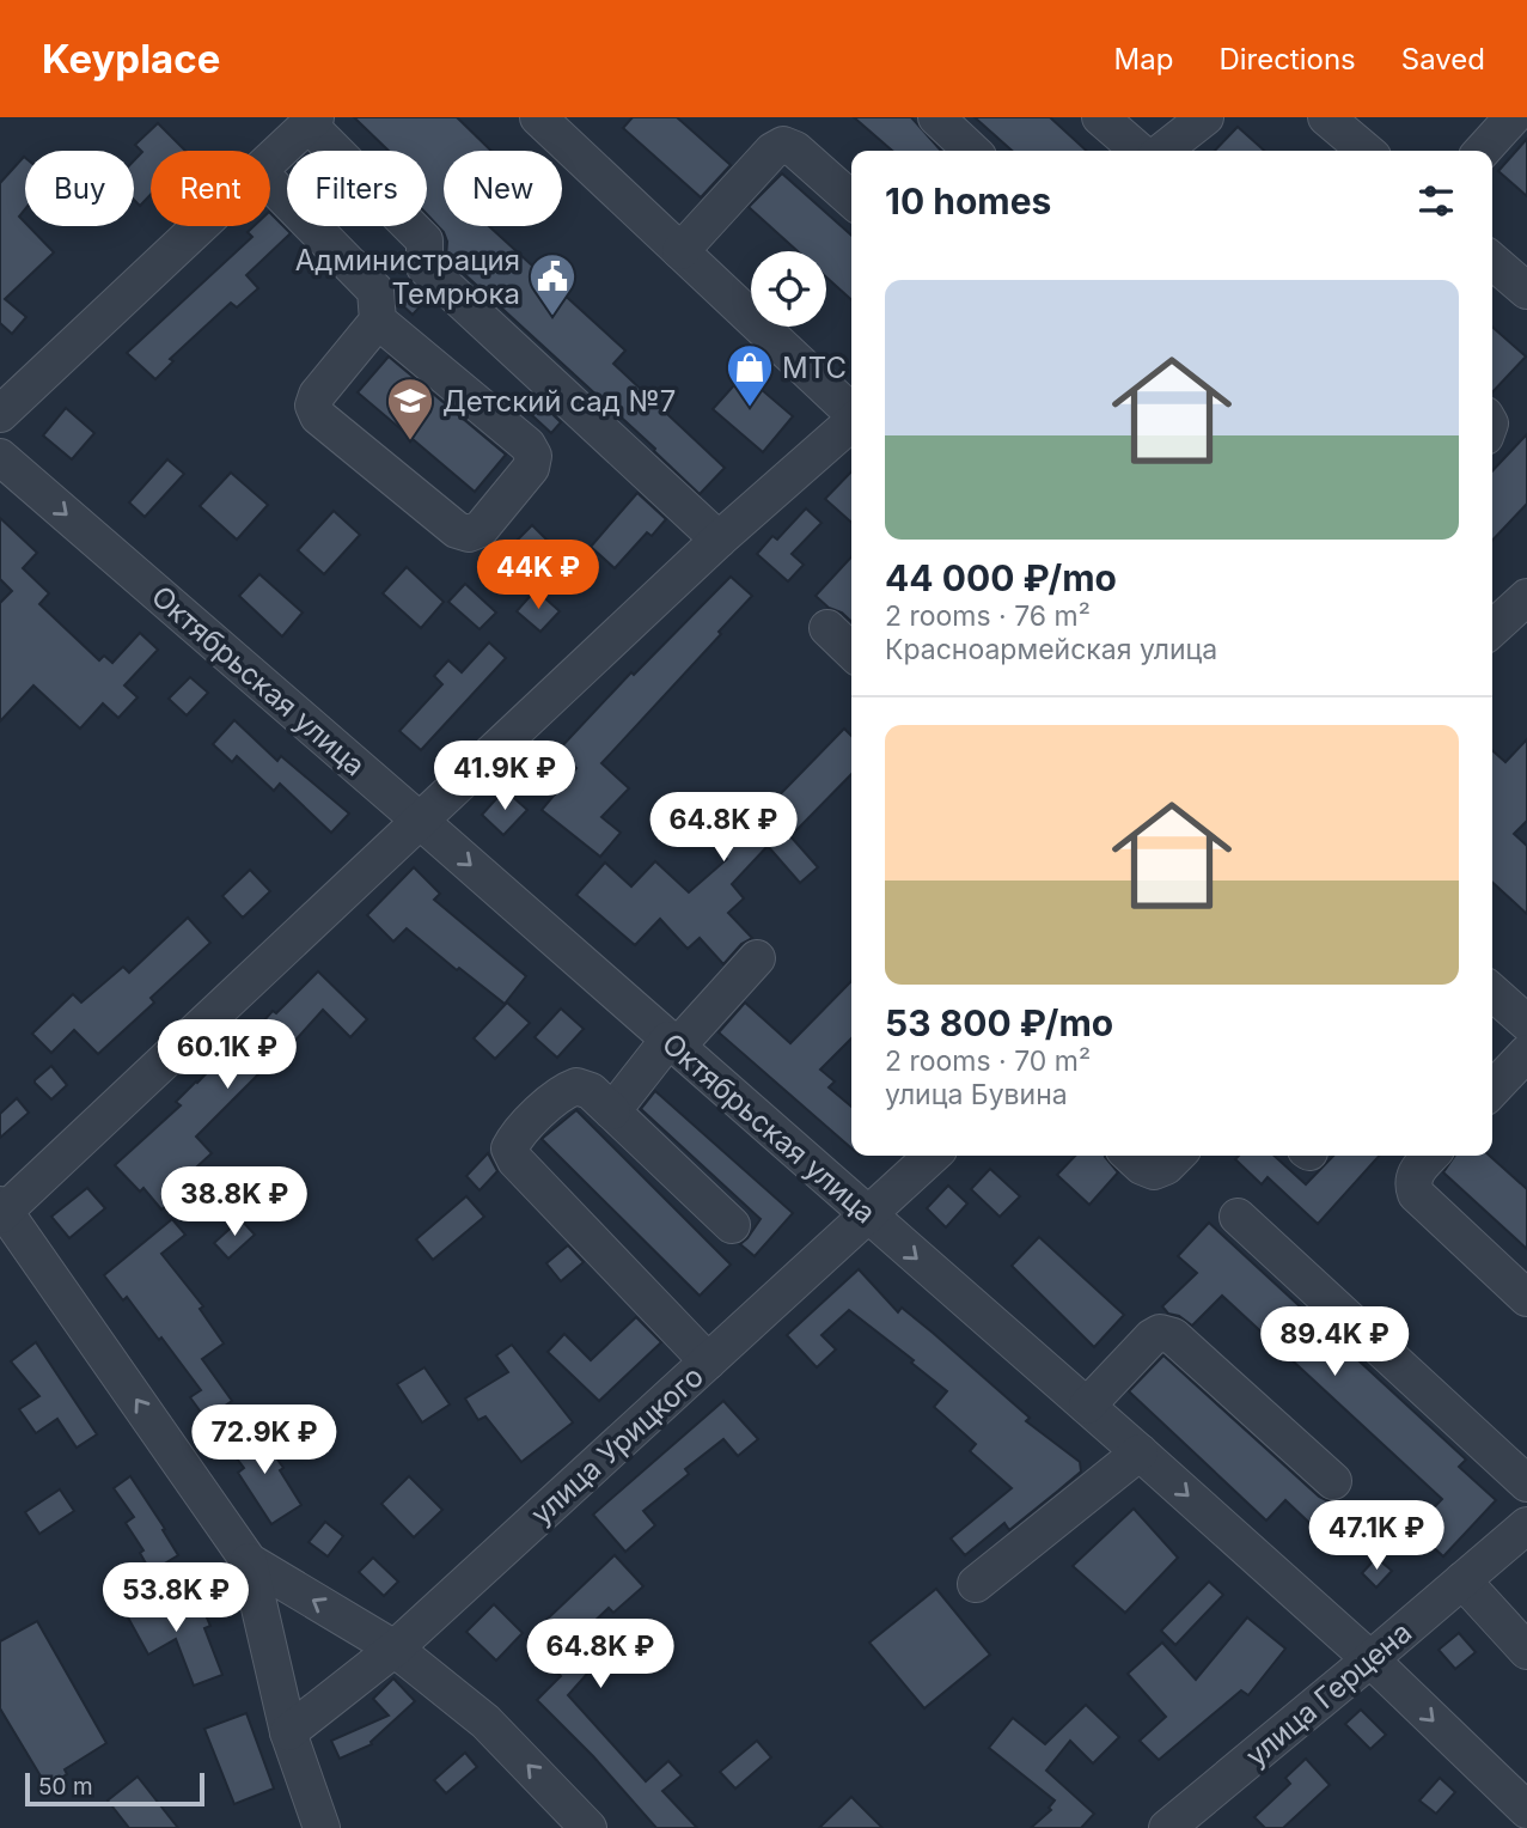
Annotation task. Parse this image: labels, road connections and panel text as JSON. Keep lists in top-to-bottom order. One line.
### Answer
{"streets":{"street":["Октябрьская улица","улица Урицкого","улица Герцена"]},"crossings":[["Октябрьская улица","улица Урицкого"],["Октябрьская улица","улица Герцена"]],"one_way":["Октябрьская улица"],"places":{"public building":["Администрация Темрюка"],"shop":["МТС"],"school or university":["Детский сад №7"]},"scale_bar":"50 m","page":{"header":"Keyplace","nav":["Map","Directions","Saved"],"chip":["Buy","Rent","Filters","New"],"heading":"10 homes","list":[{"name":"44 000 ₽/mo","note":"2 rooms · 76 m² · Красноармейская улица"},{"name":"53 800 ₽/mo","note":"2 rooms · 70 m² · улица Бувина"}],"price":["44K ₽","41.9K ₽","64.8K ₽","60.1K ₽","38.8K ₽","89.4K ₽","72.9K ₽","47.1K ₽","53.8K ₽","64.8K ₽"],"scale":"50 m"}}
